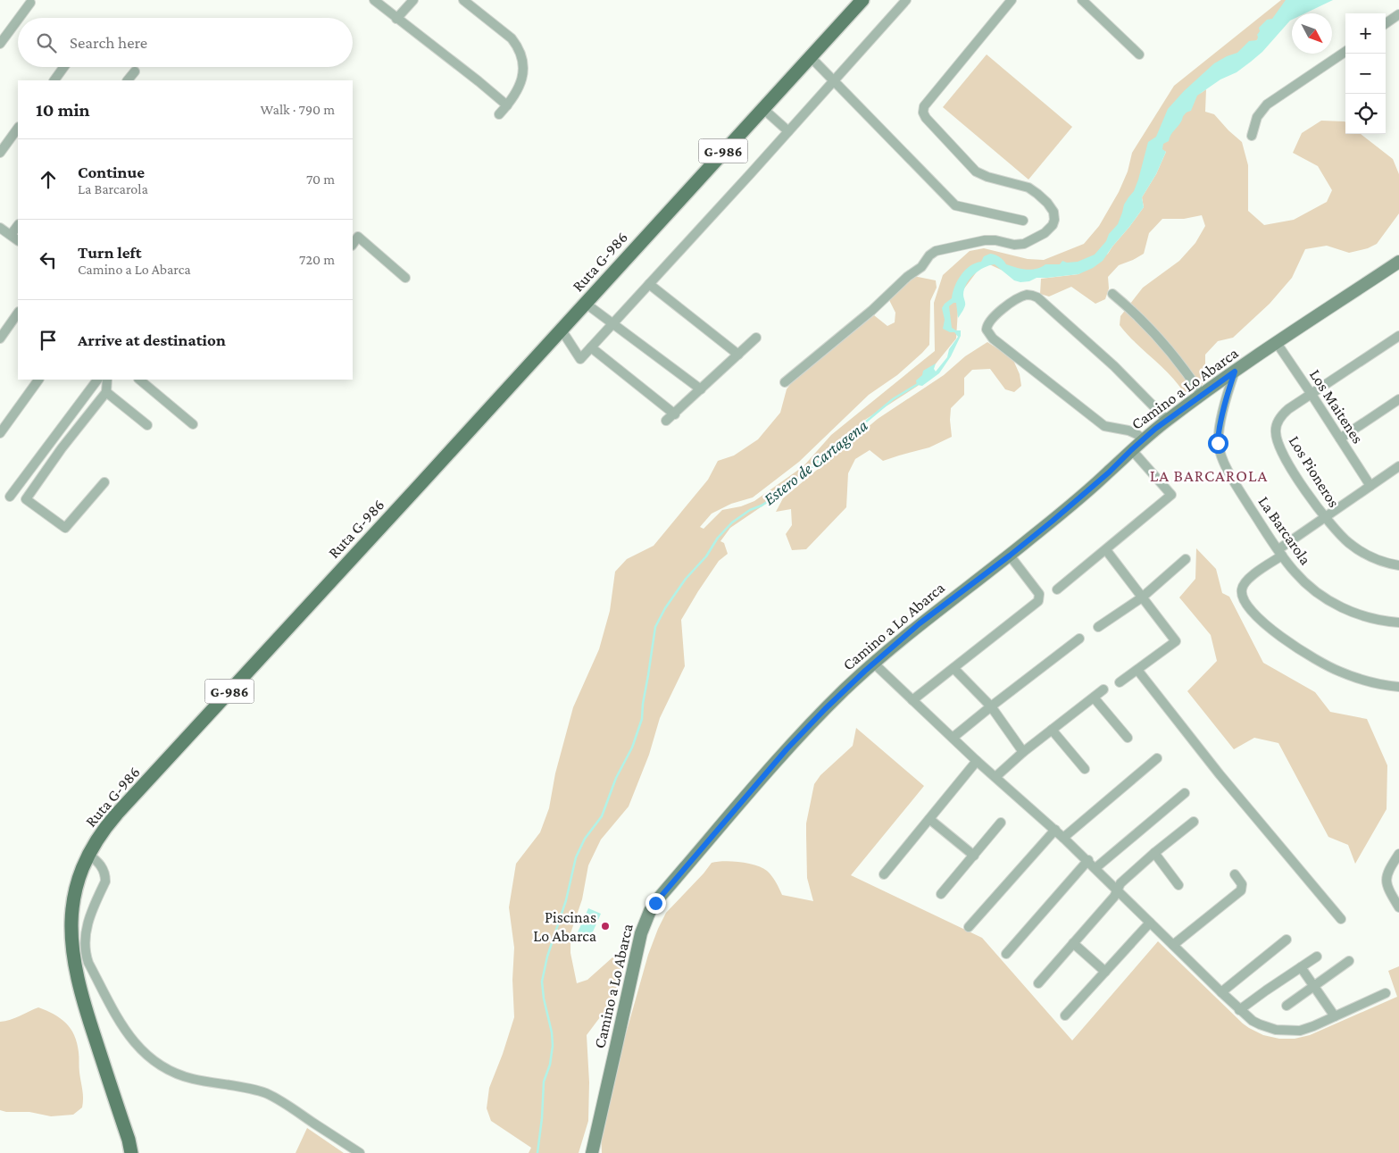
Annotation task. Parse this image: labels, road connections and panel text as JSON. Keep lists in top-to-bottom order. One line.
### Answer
{"streets":{"main road":["G-986","Ruta G-986","Camino a Lo Abarca"],"street":["Los Maitenes","Los Pioneros","La Barcarola"]},"crossings":[["Camino a Lo Abarca","Los Maitenes"],["Camino a Lo Abarca","La Barcarola"],["Los Maitenes","Los Pioneros"]],"districts":["LA BARCAROLA"],"water":["Estero de Cartagena"],"places":["Piscinas Lo Abarca"],"north":"bottom right","page":{"map_buttons":["+","−"],"search":"Search here","heading":["10 min","Walk · 790 m"],"list":[["Continue","La Barcarola","70 m"],["Turn left","Camino a Lo Abarca","720 m"],"Arrive at destination"]}}
